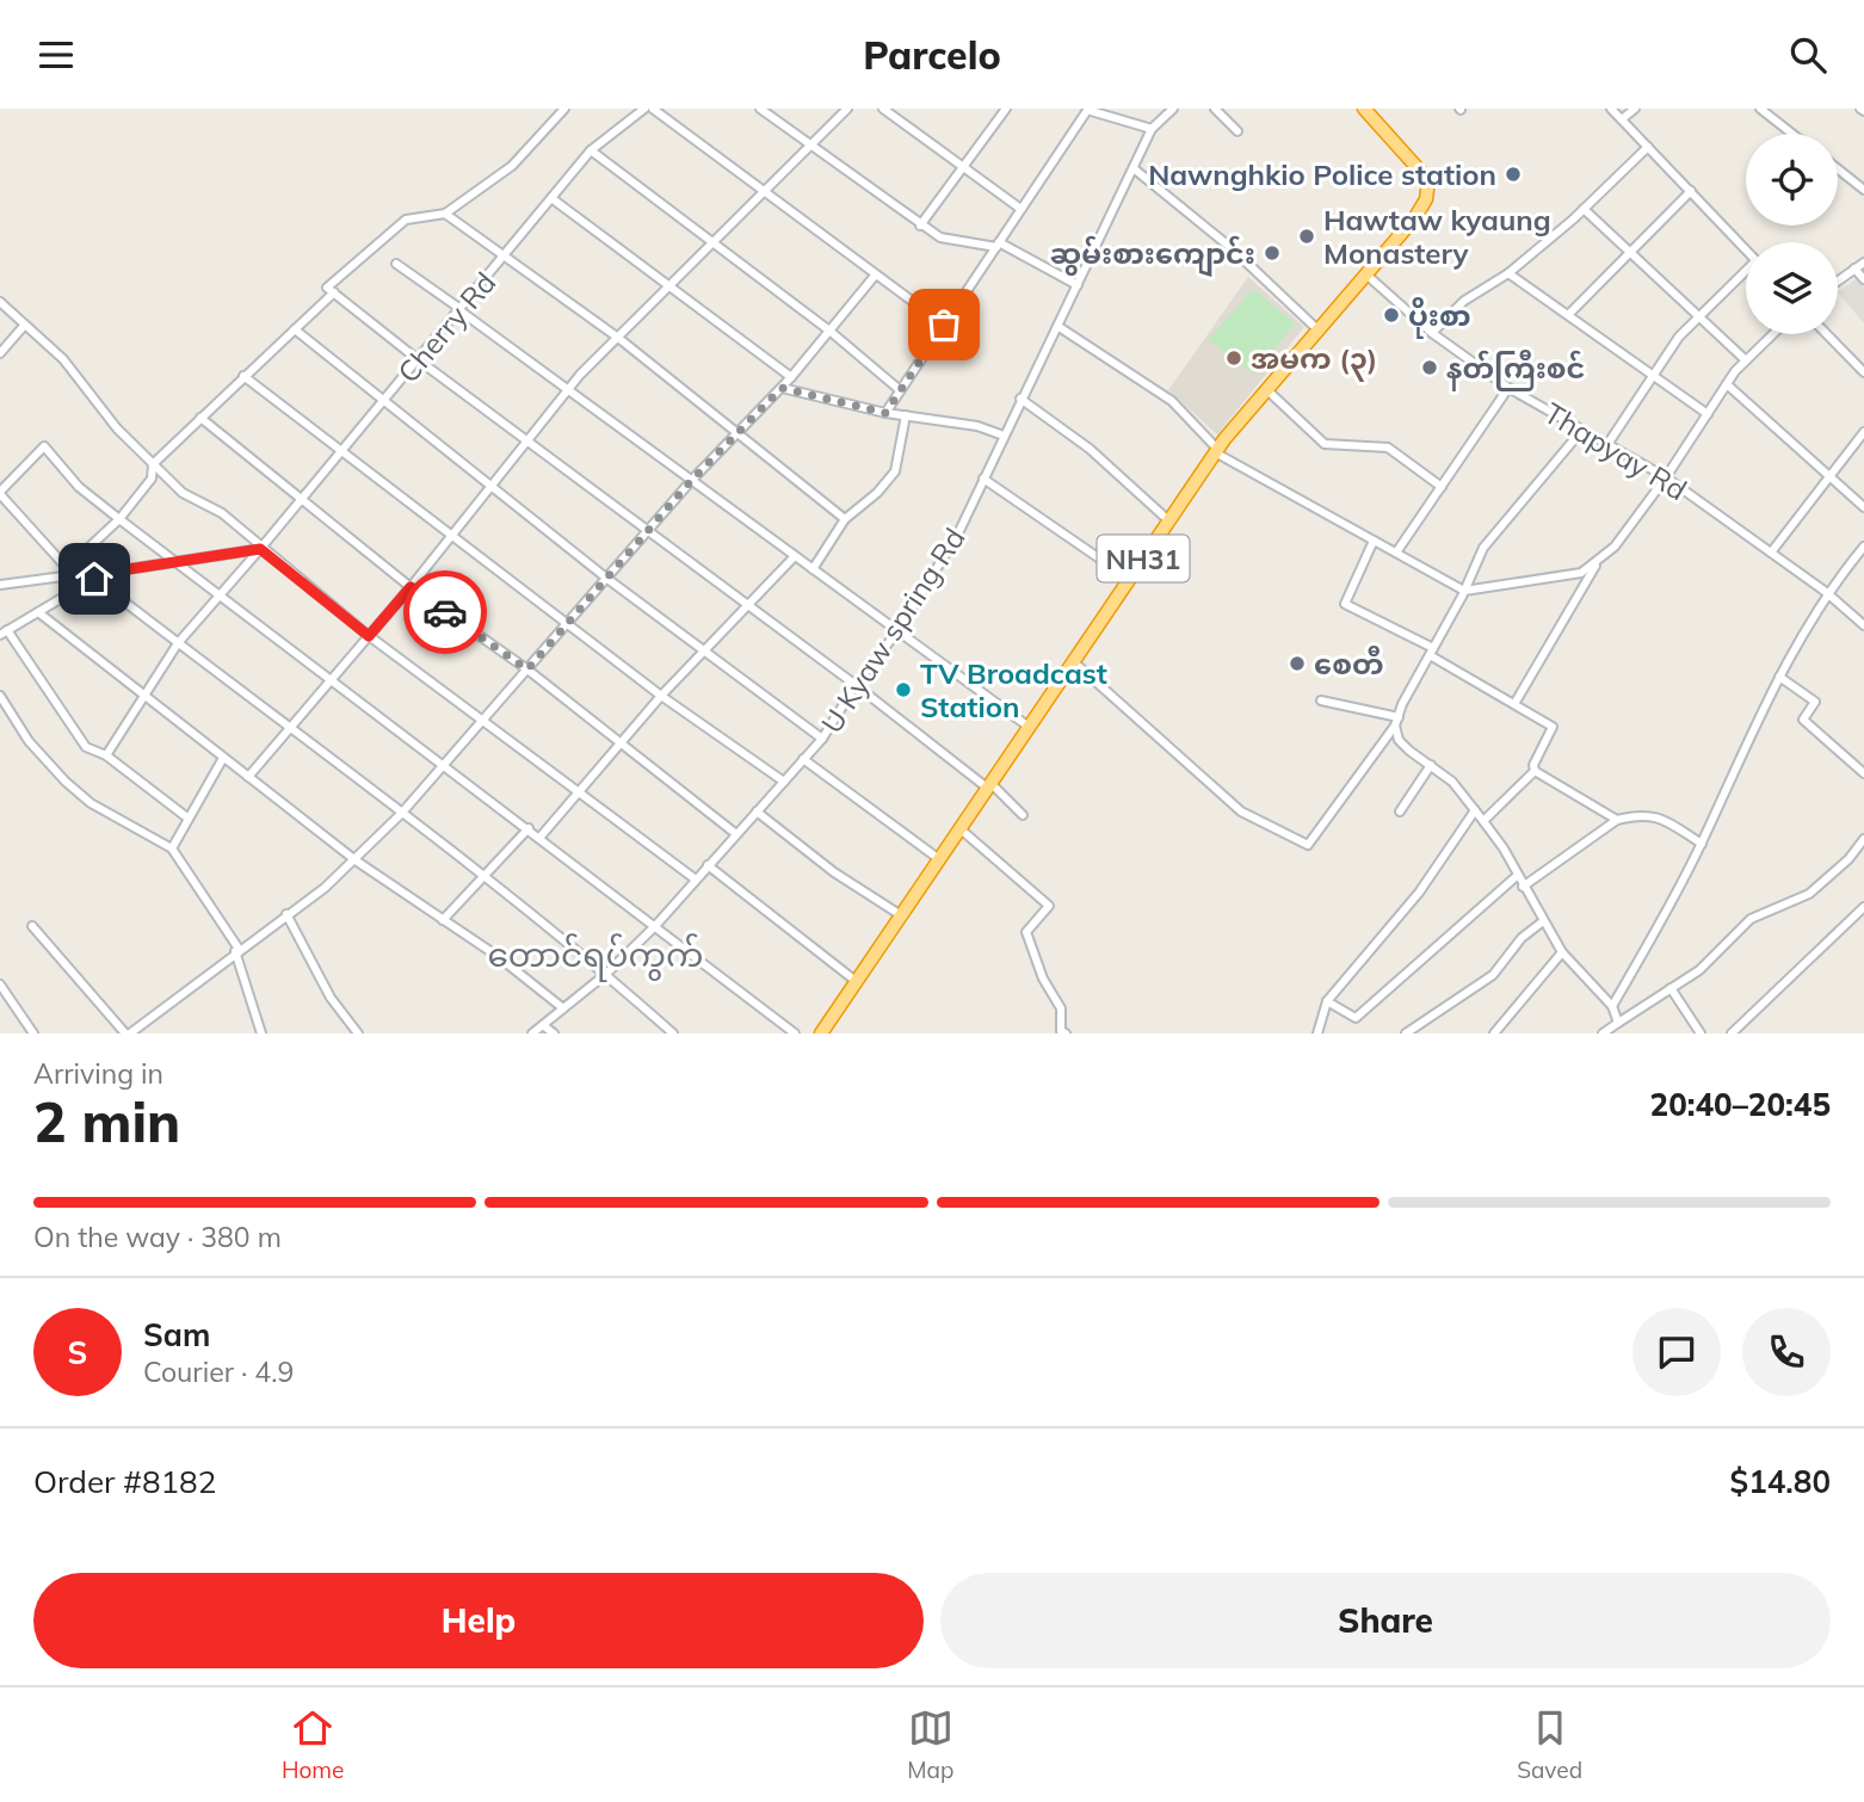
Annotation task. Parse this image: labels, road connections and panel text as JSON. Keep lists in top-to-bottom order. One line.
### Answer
{"streets":{"highway":["NH31"],"street":["Cherry Rd","Thapyay Rd","U Kyaw spring Rd"]},"crossings":[["Thapyay Rd","NH31"]],"districts":["တောင်ရပ်ကွက်"],"places":["Nawnghkio Police station","Hawtaw kyaung Monastery","ဆွမ်းစားကျောင်း","ပိုးစာ","အမက (၃)","နတ်ကြီးစင်","စေတီ","TV Broadcast Station"],"page":{"header":"Parcelo","heading":["2 min","Arriving in","20:40–20:45"],"panel":["Sam","Courier · 4.9","Order #8182","$14.80"],"bar":"On the way · 380 m","round":"S","buttons":["Help","Share"],"tabs":["Home","Map","Saved"]}}
